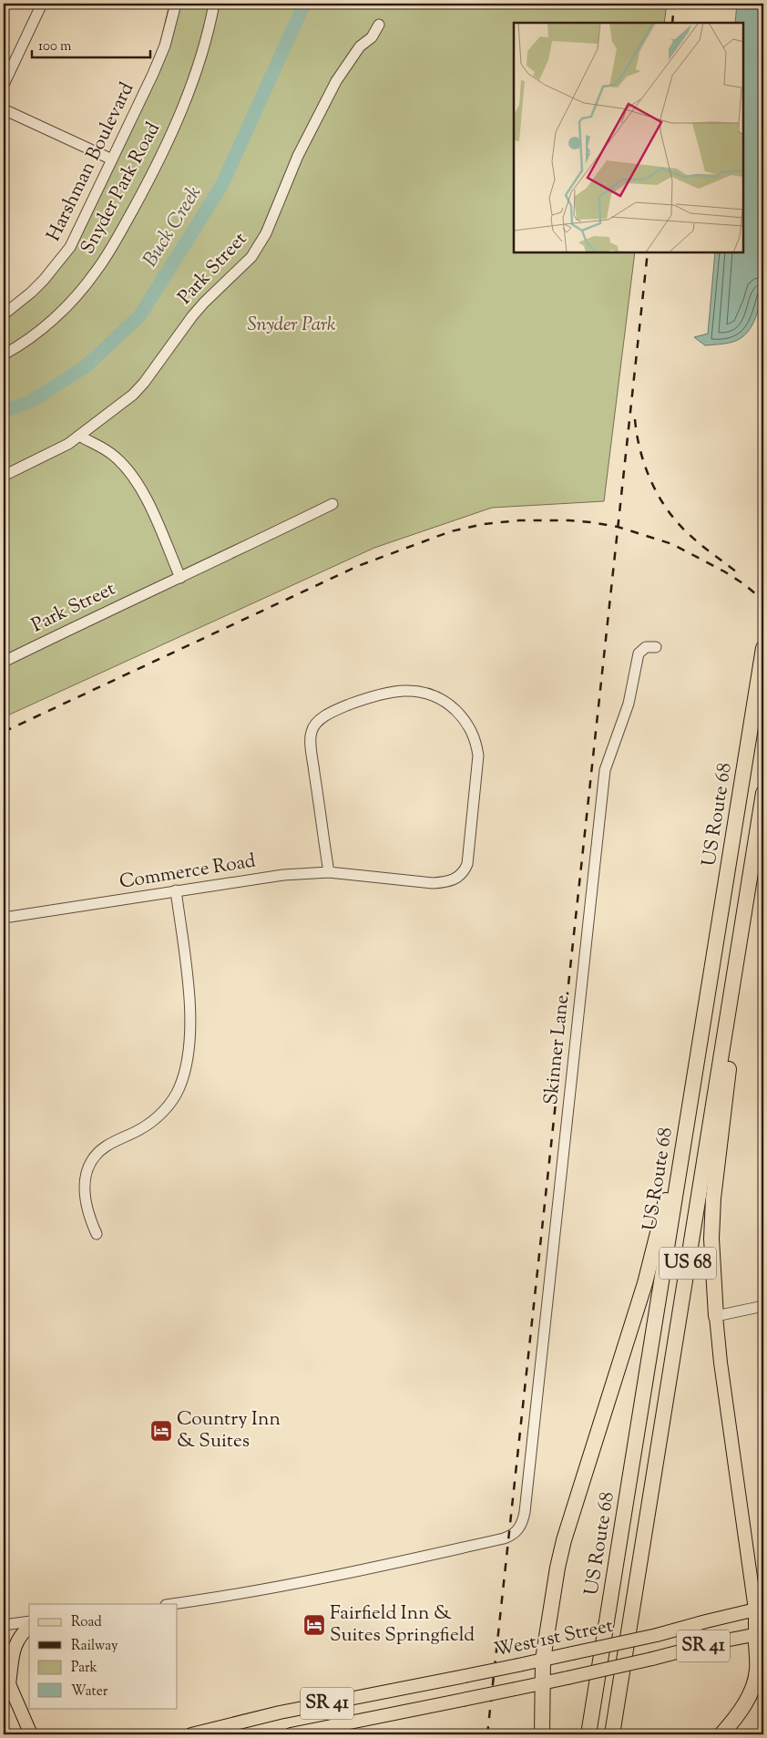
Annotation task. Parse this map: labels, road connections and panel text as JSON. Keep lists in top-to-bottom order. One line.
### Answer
{"streets":{"highway":["US Route 68","US 68"],"main road":["West 1st Street","SR 41"],"street":["Harshman Boulevard","Snyder Park Road","Park Street","Commerce Road","Skinner Lane"]},"water":["Buck Creek"],"parks":["Snyder Park"],"places":{"hotel":["Country Inn & Suites","Fairfield Inn & Suites Springfield"]},"legend":["Road","Railway","Park","Water"],"scale_bar":"100 m"}
